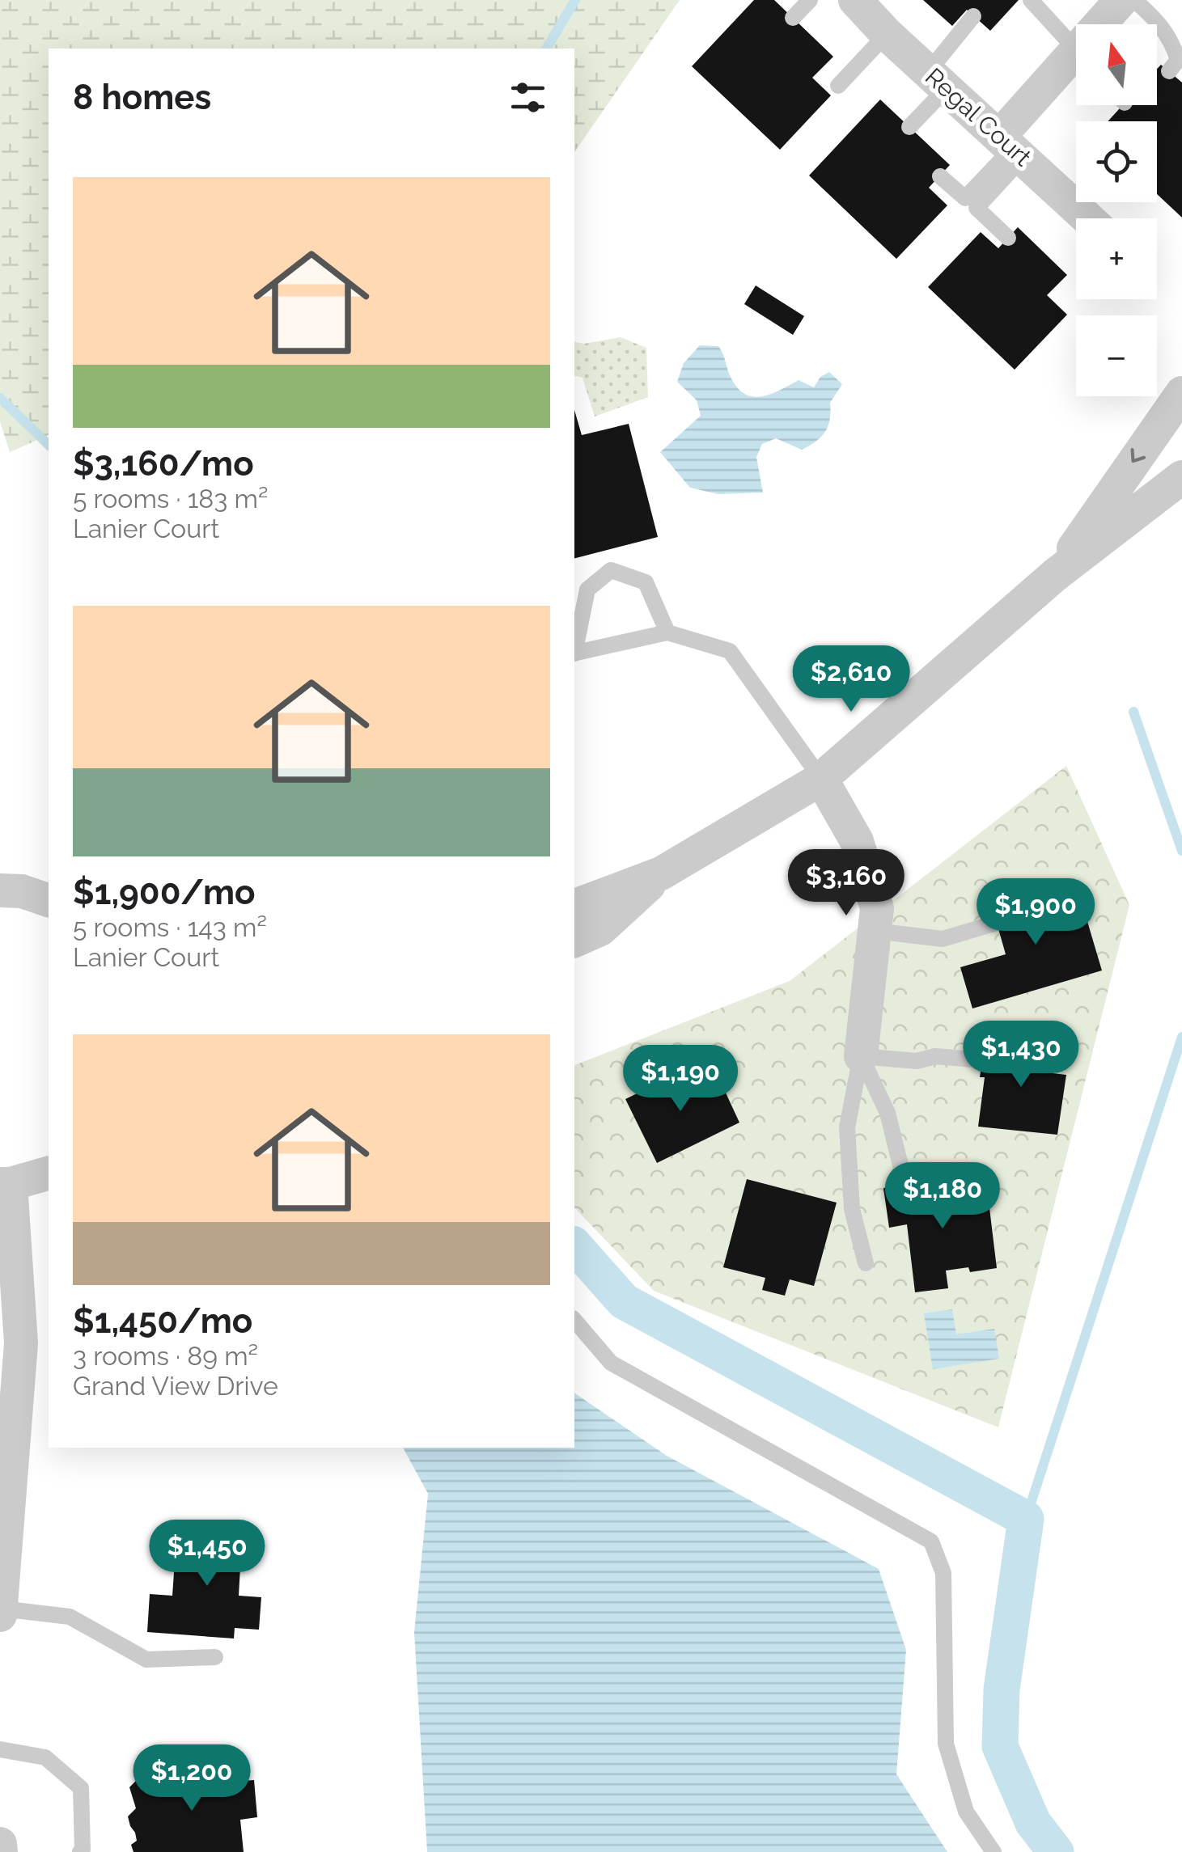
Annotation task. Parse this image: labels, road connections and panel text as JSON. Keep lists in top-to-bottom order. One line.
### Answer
{"streets":{"street":["Regal Court"]},"north":"top","page":{"map_buttons":["+","−"],"heading":"8 homes","list":[{"name":"$3,160/mo","note":"5 rooms · 183 m² · Lanier Court"},{"name":"$1,900/mo","note":"5 rooms · 143 m² · Lanier Court"},{"name":"$1,450/mo","note":"3 rooms · 89 m² · Grand View Drive"}],"price":["$2,610","$3,160","$1,900","$1,430","$1,190","$1,180","$1,450","$1,200"]}}
